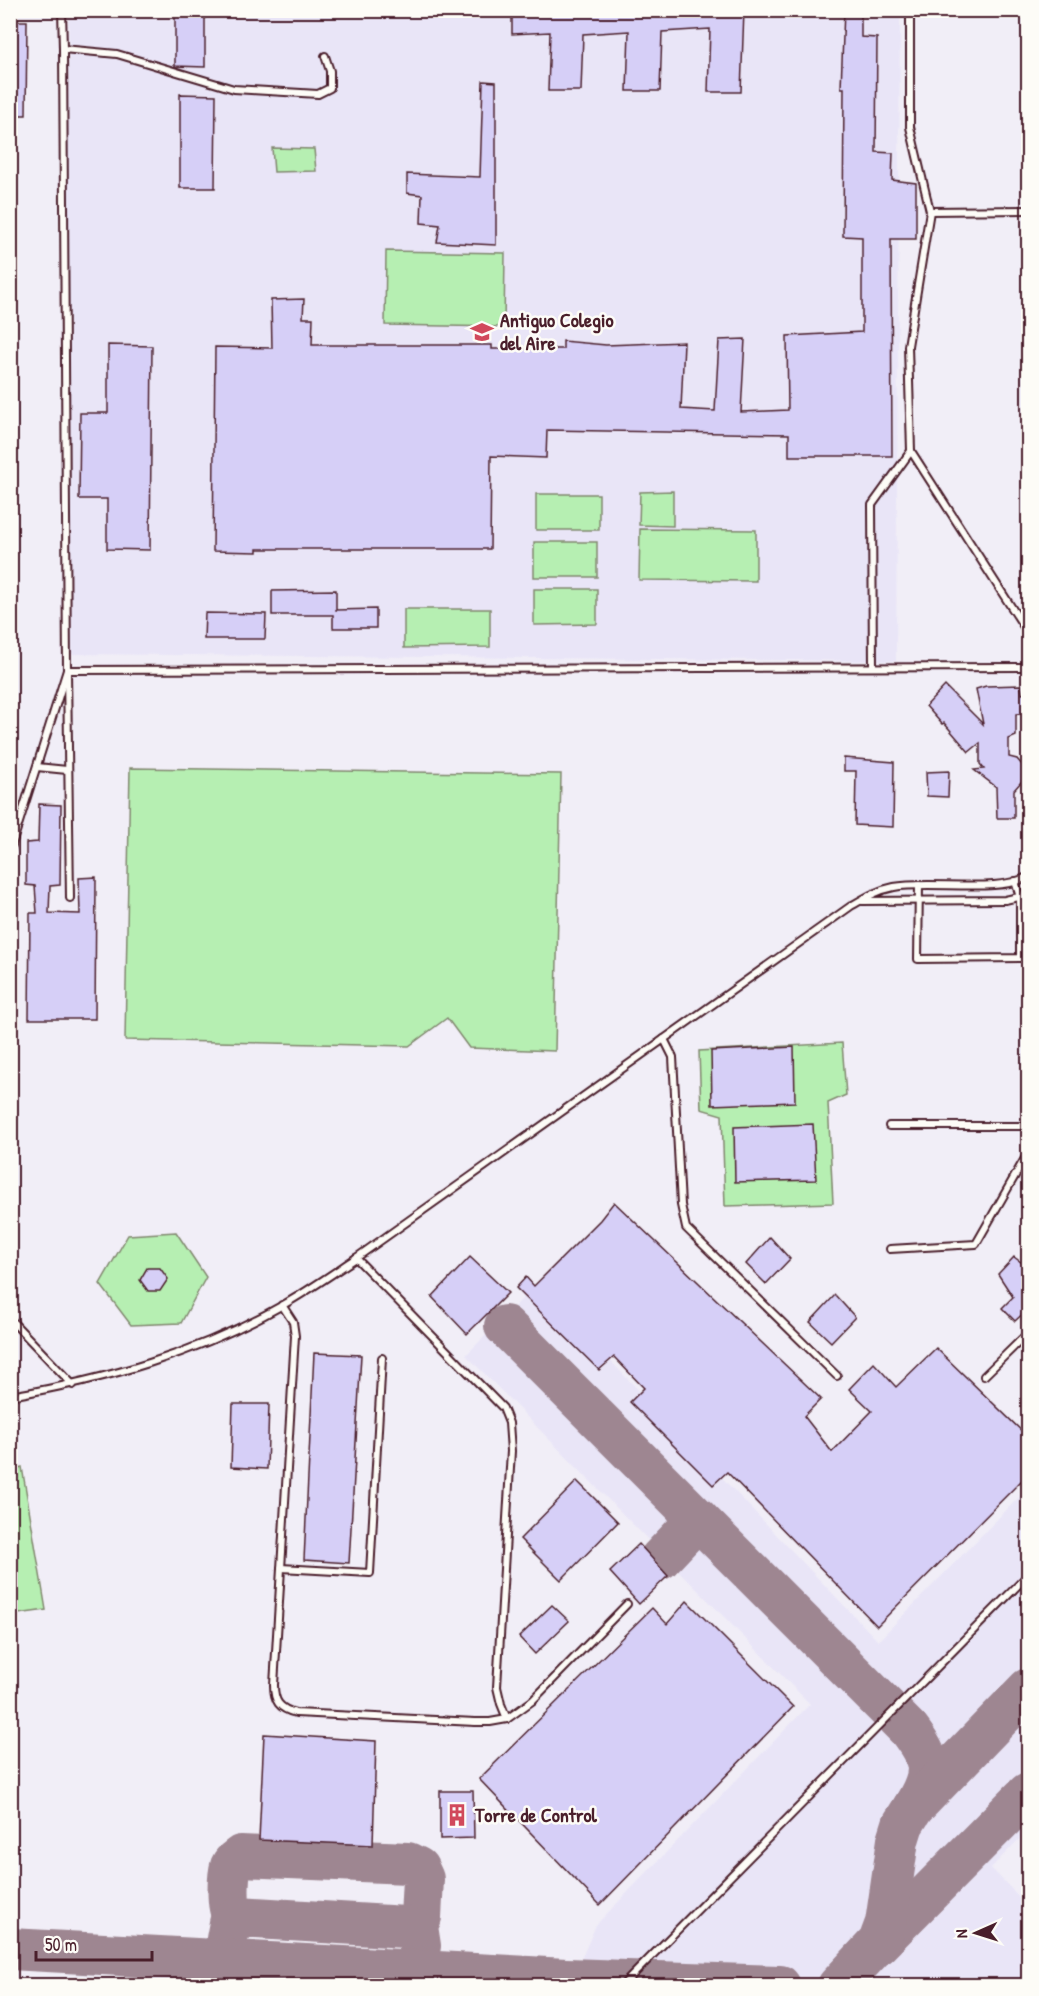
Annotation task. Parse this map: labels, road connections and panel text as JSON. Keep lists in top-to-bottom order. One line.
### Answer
{"places":{"school or university":["Antiguo Colegio del Aire"],"building":["Torre de Control"]},"scale_bar":"50 m","north":"left"}
